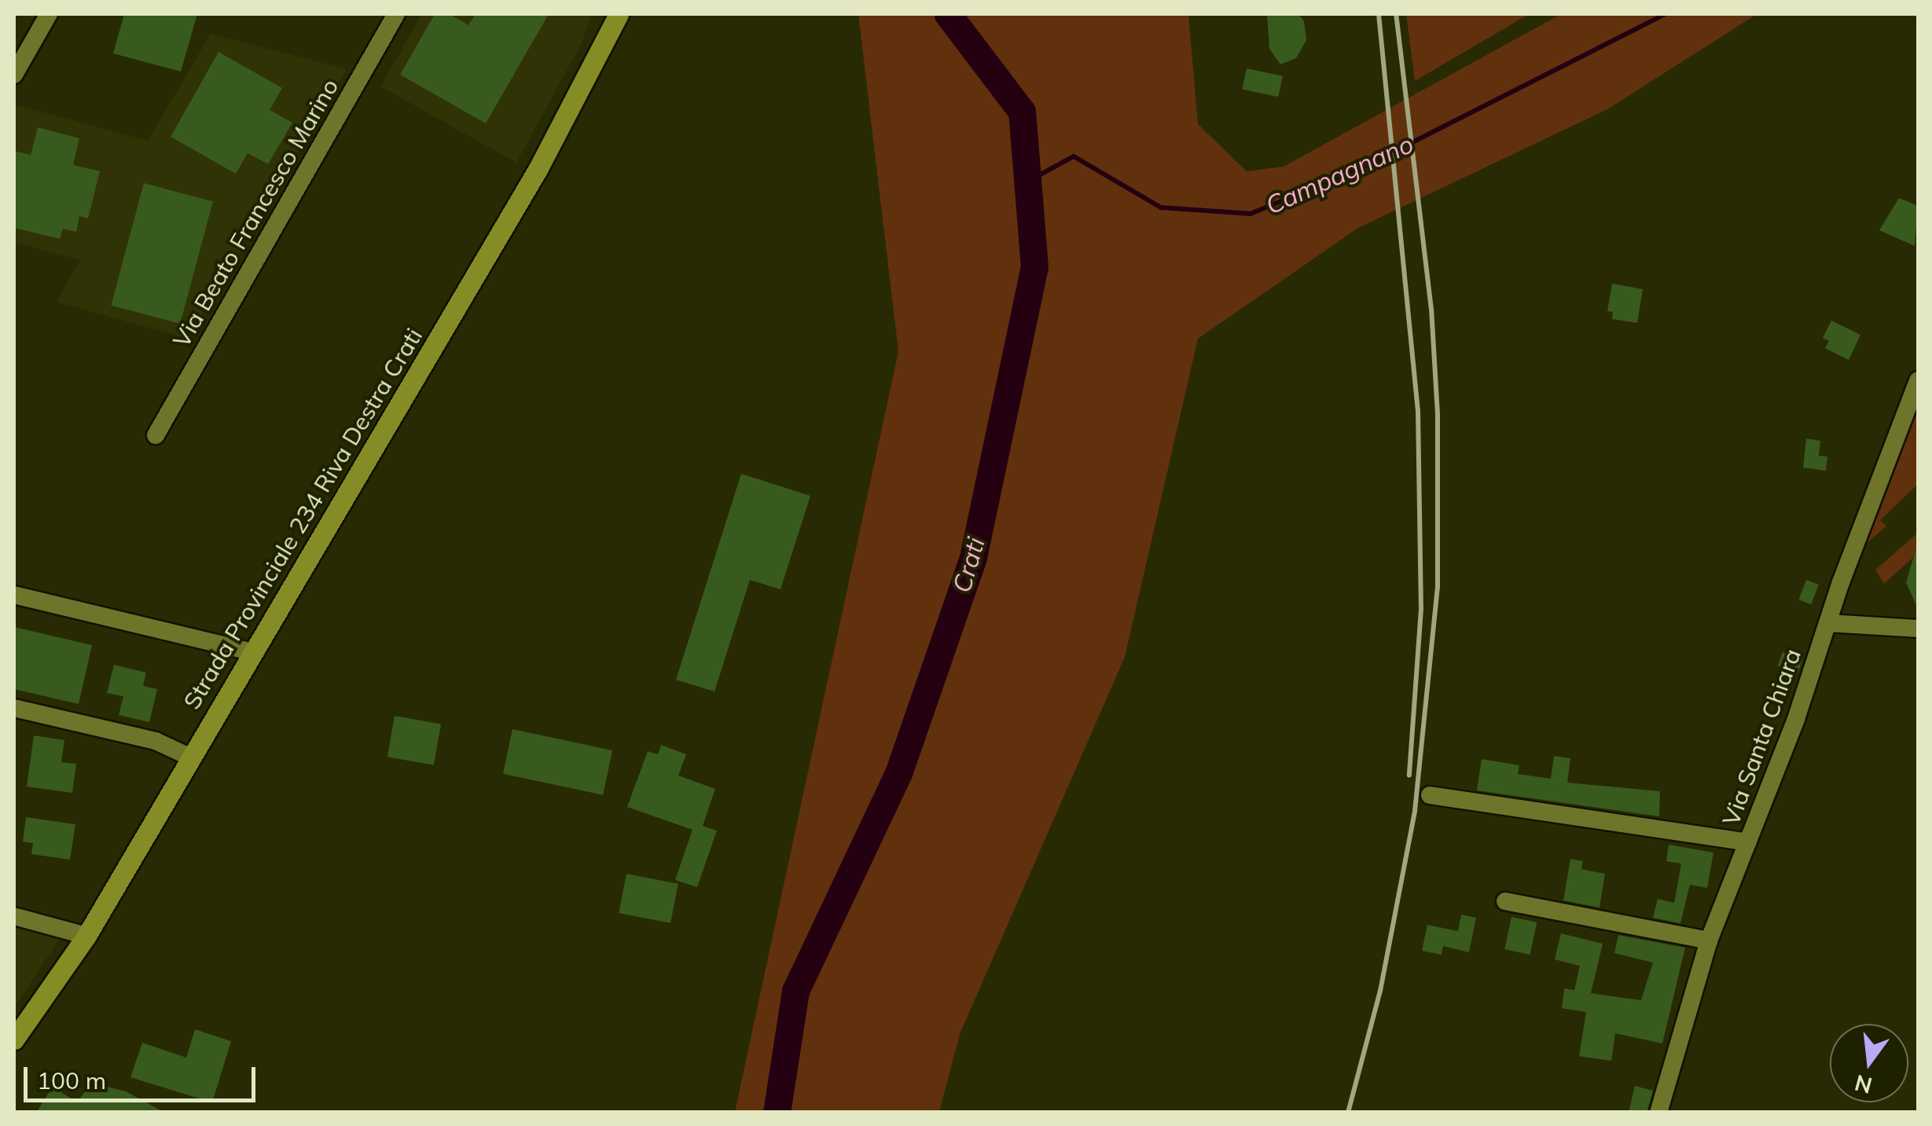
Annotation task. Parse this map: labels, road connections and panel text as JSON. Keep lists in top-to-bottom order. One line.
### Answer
{"streets":{"main road":["Strada Provinciale 234 Riva Destra Crati"],"street":["Via Beato Francesco Marino","Via Santa Chiara"]},"water":["Campagnano","Crati"],"scale_bar":"100 m","north":"bottom"}
